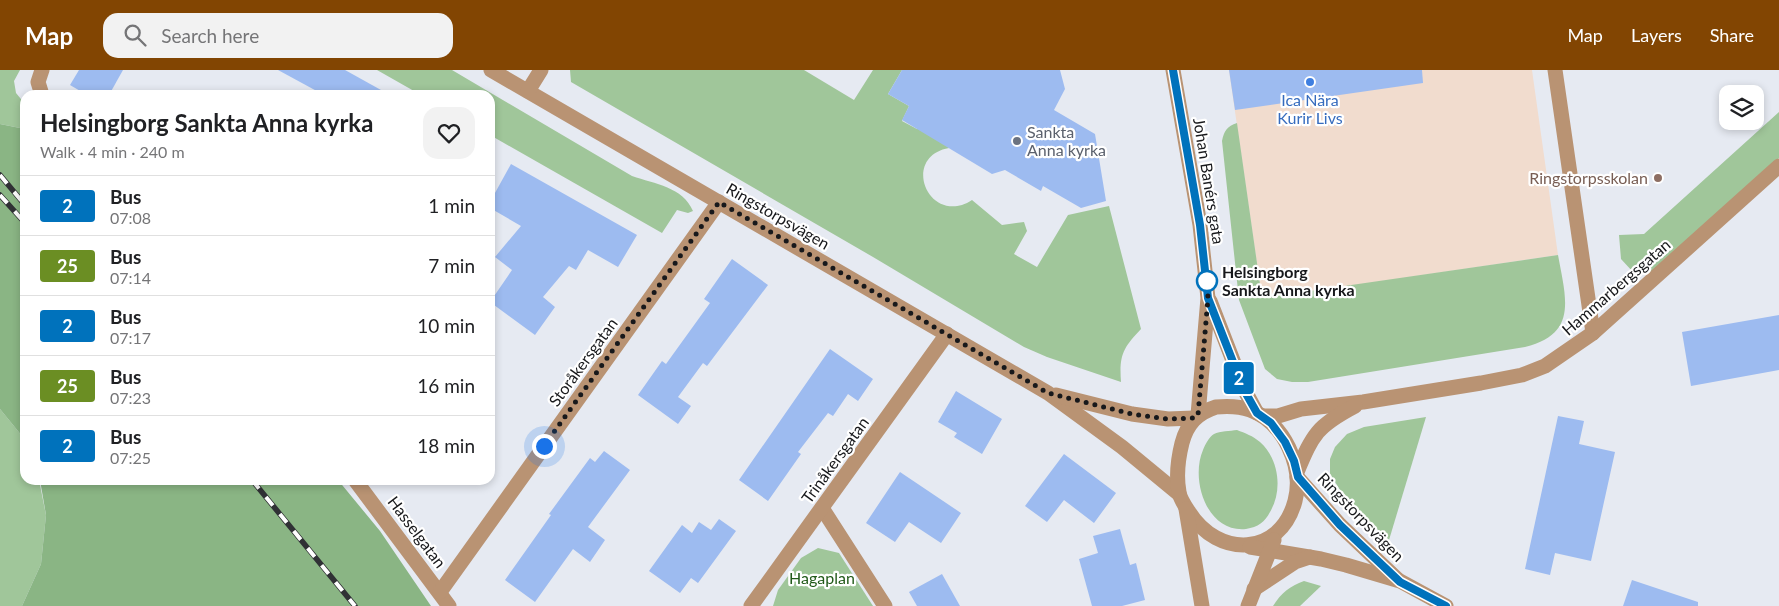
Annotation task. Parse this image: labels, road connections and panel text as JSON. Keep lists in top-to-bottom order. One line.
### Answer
{"streets":{"street":["Johan Banérs gata","Ringstorpsvägen","Hammarbergsgatan","Storåkersgatan","Trinåkersgatan","Hasselgatan"]},"crossings":[["Johan Banérs gata","Ringstorpsvägen"],["Johan Banérs gata","Hammarbergsgatan"],["Ringstorpsvägen","Hammarbergsgatan"],["Ringstorpsvägen","Storåkersgatan"],["Ringstorpsvägen","Trinåkersgatan"],["Storåkersgatan","Hasselgatan"]],"parks":["Hagaplan"],"places":["Ica Nära Kurir Livs","Sankta Anna kyrka","Ringstorpsskolan","Helsingborg Sankta Anna kyrka"],"lines":["bus line 2"],"page":{"header":"Map","search":"Search here","nav":["Map","Layers","Share"],"on_map":"2","heading":["Helsingborg Sankta Anna kyrka","Walk · 4 min · 240 m"],"list":[{"mark":"2","name":"Bus","note":"07:08","value":"1 min"},{"mark":"25","name":"Bus","note":"07:14","value":"7 min"},{"mark":"2","name":"Bus","note":"07:17","value":"10 min"},{"mark":"25","name":"Bus","note":"07:23","value":"16 min"},{"mark":"2","name":"Bus","note":"07:25","value":"18 min"}]}}
